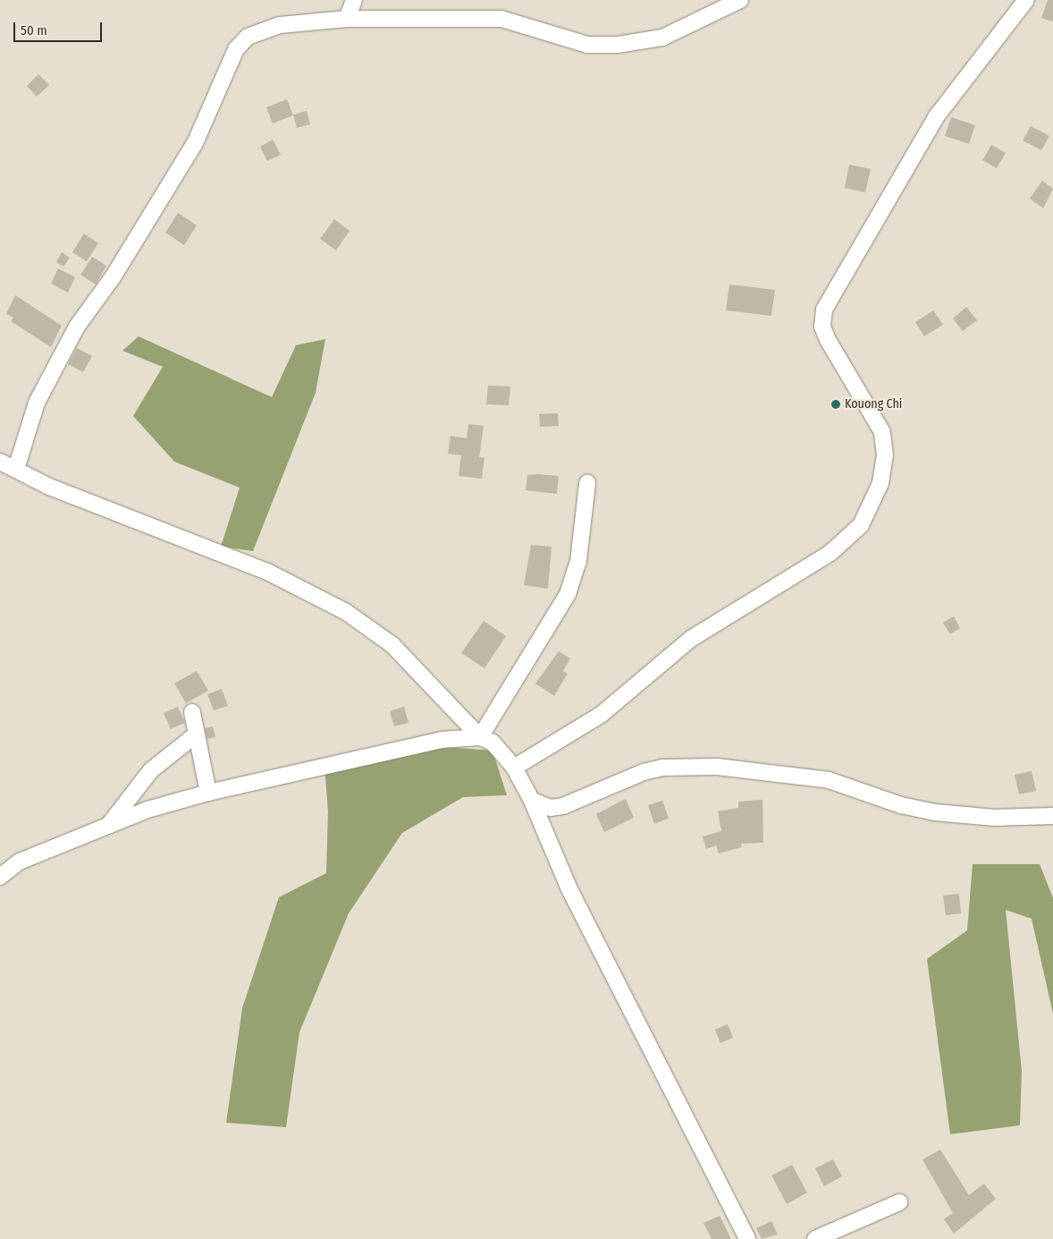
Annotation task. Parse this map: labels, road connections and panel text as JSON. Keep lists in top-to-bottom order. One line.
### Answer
{"places":["Kouong Chi"],"scale_bar":"50 m"}
